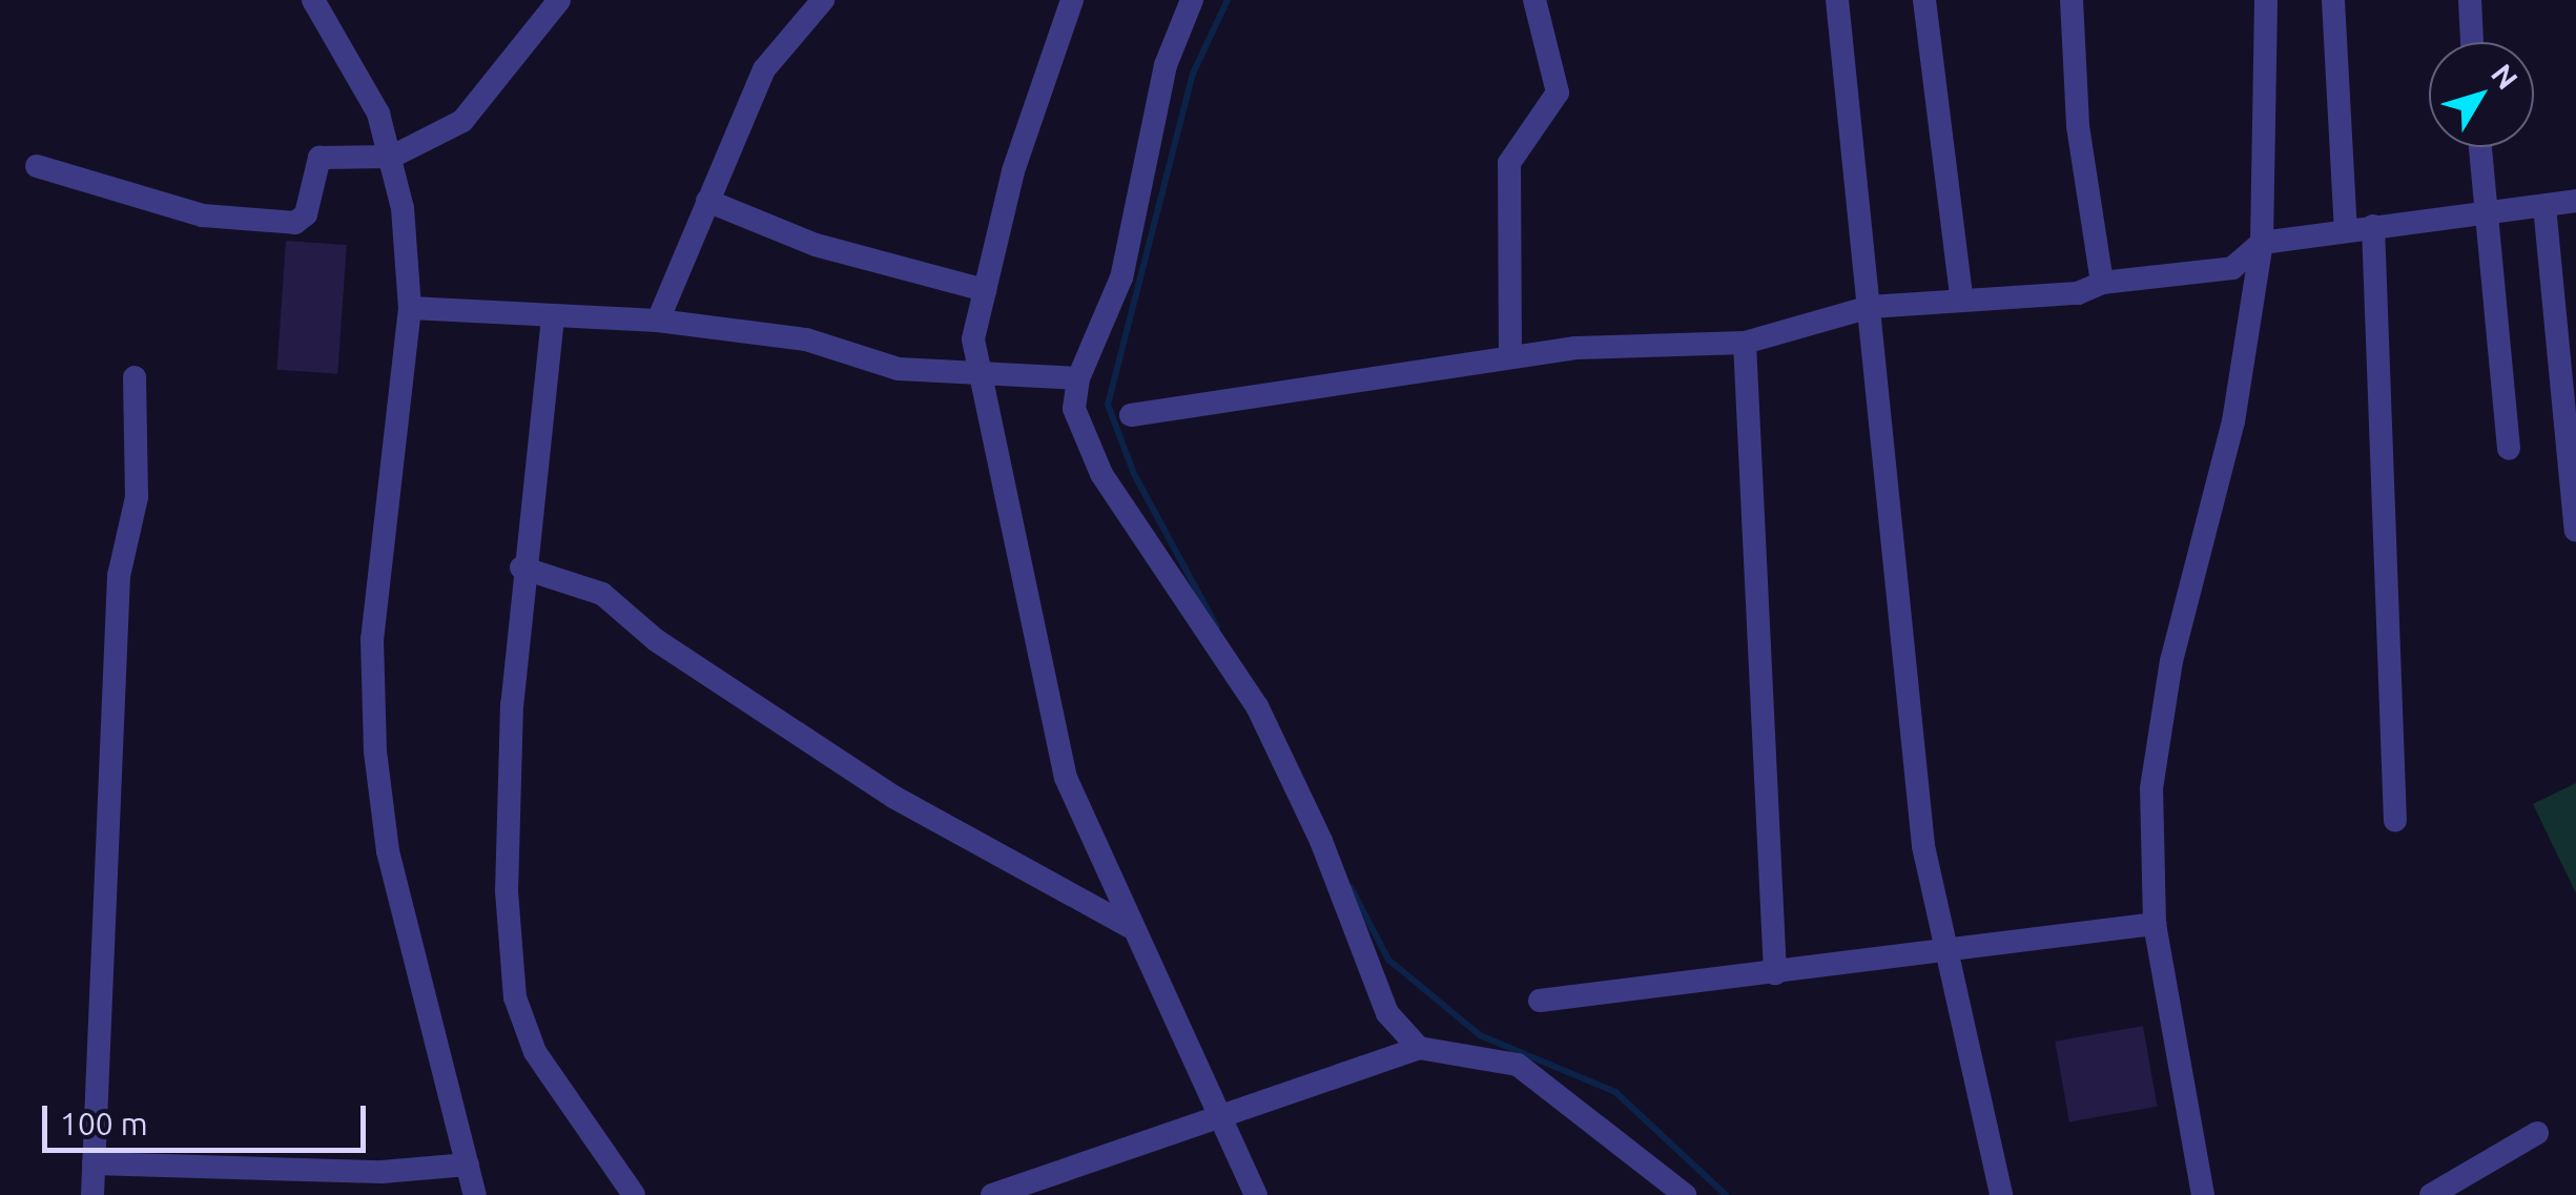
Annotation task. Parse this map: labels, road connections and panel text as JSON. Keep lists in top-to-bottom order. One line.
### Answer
{"scale_bar":"100 m","north":"top right"}
